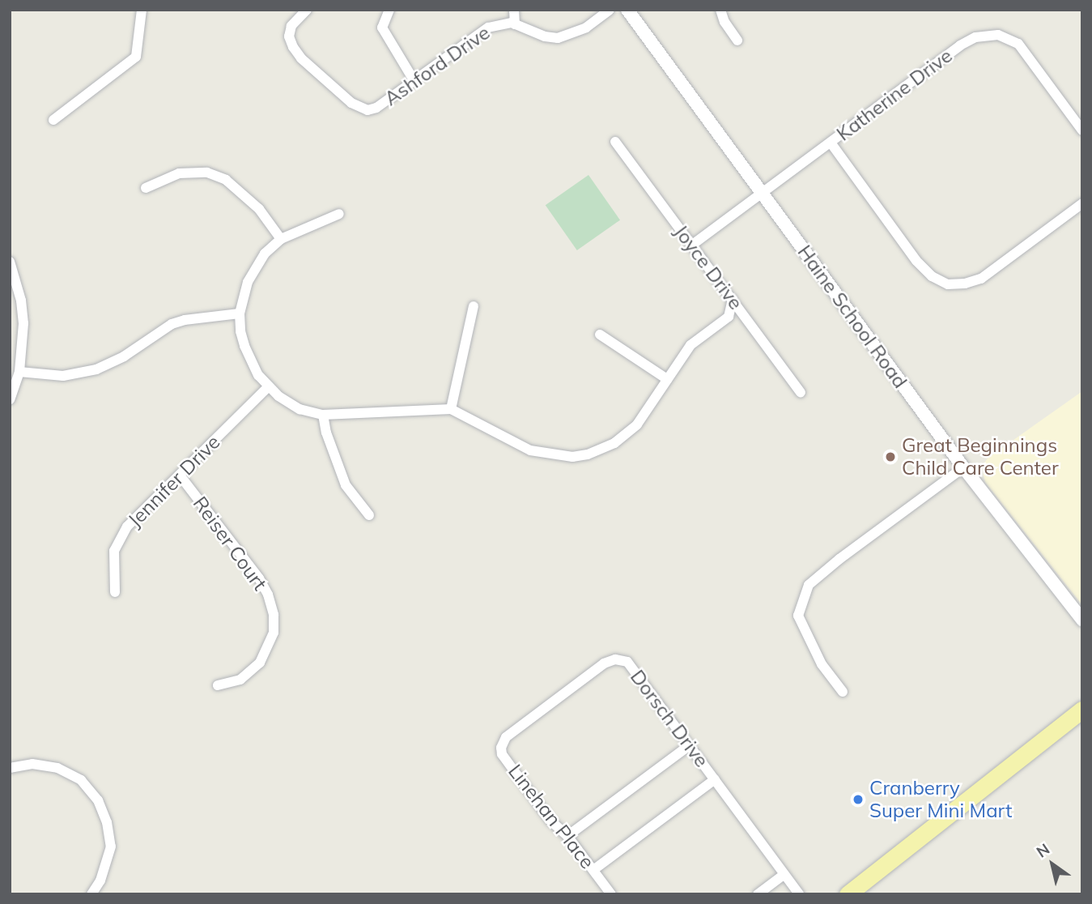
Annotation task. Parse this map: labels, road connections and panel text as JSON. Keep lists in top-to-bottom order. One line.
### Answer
{"streets":{"street":["Ashford Drive","Katherine Drive","Joyce Drive","Haine School Road","Jennifer Drive","Reiser Court","Dorsch Drive","Linehan Place"]},"crossings":[["Katherine Drive","Joyce Drive"],["Katherine Drive","Haine School Road"],["Jennifer Drive","Reiser Court"],["Dorsch Drive","Linehan Place"]],"places":["Great Beginnings Child Care Center","Cranberry Super Mini Mart"],"north":"top left"}
